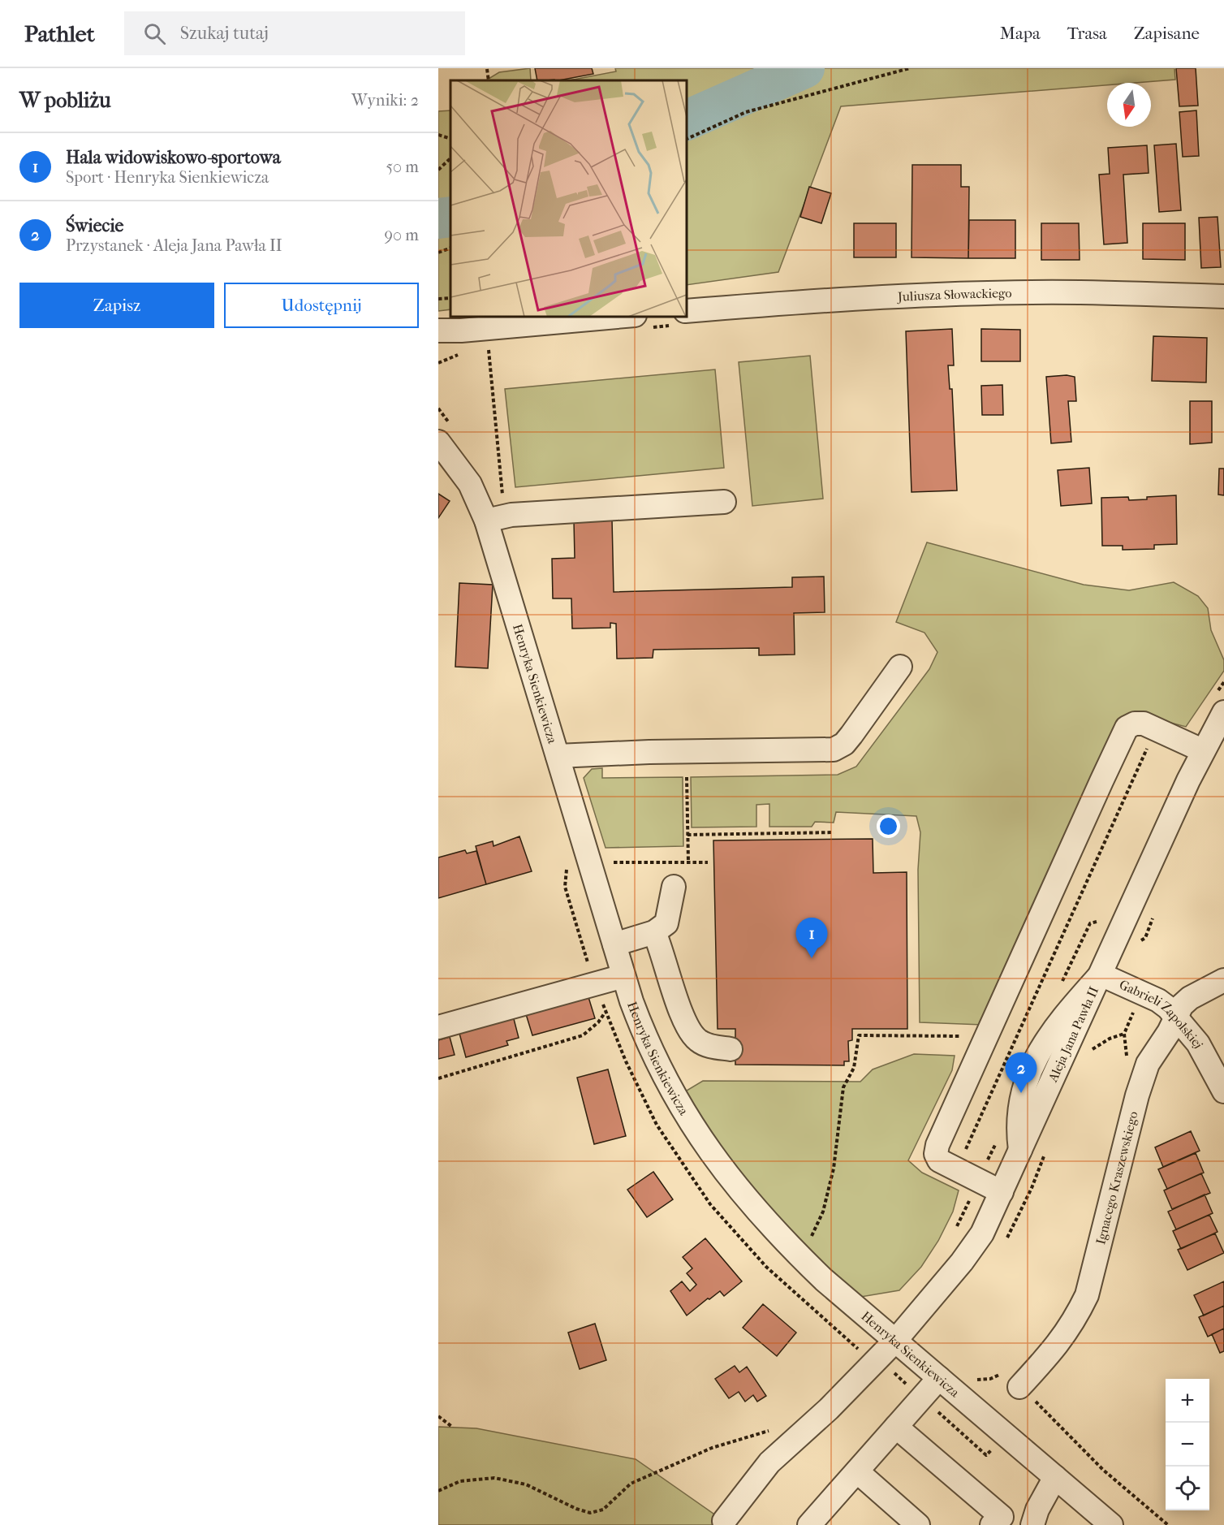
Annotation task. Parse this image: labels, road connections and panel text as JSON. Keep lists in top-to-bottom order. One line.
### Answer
{"streets":{"street":["Juliusza Słowackiego","Henryka Sienkiewicza","Gabrieli Zapolskiej","Aleja Jana Pawła II","Ignacego Kraszewskiego"]},"crossings":[["Henryka Sienkiewicza","Aleja Jana Pawła II"],["Gabrieli Zapolskiej","Aleja Jana Pawła II"],["Gabrieli Zapolskiej","Ignacego Kraszewskiego"]],"north":"bottom","page":{"header":"Pathlet","search":"Szukaj tutaj","nav":["Mapa","Trasa","Zapisane"],"heading":["W pobliżu","Wyniki: 2"],"list":[{"mark":"1","name":"Hala widowiskowo-sportowa","note":"Sport · Henryka Sienkiewicza","value":"50 m"},{"mark":"2","name":"Świecie","note":"Przystanek · Aleja Jana Pawła II","value":"90 m"}],"buttons":["Zapisz","Udostępnij"],"pins":["1","2"],"map_buttons":["+","−"]}}
